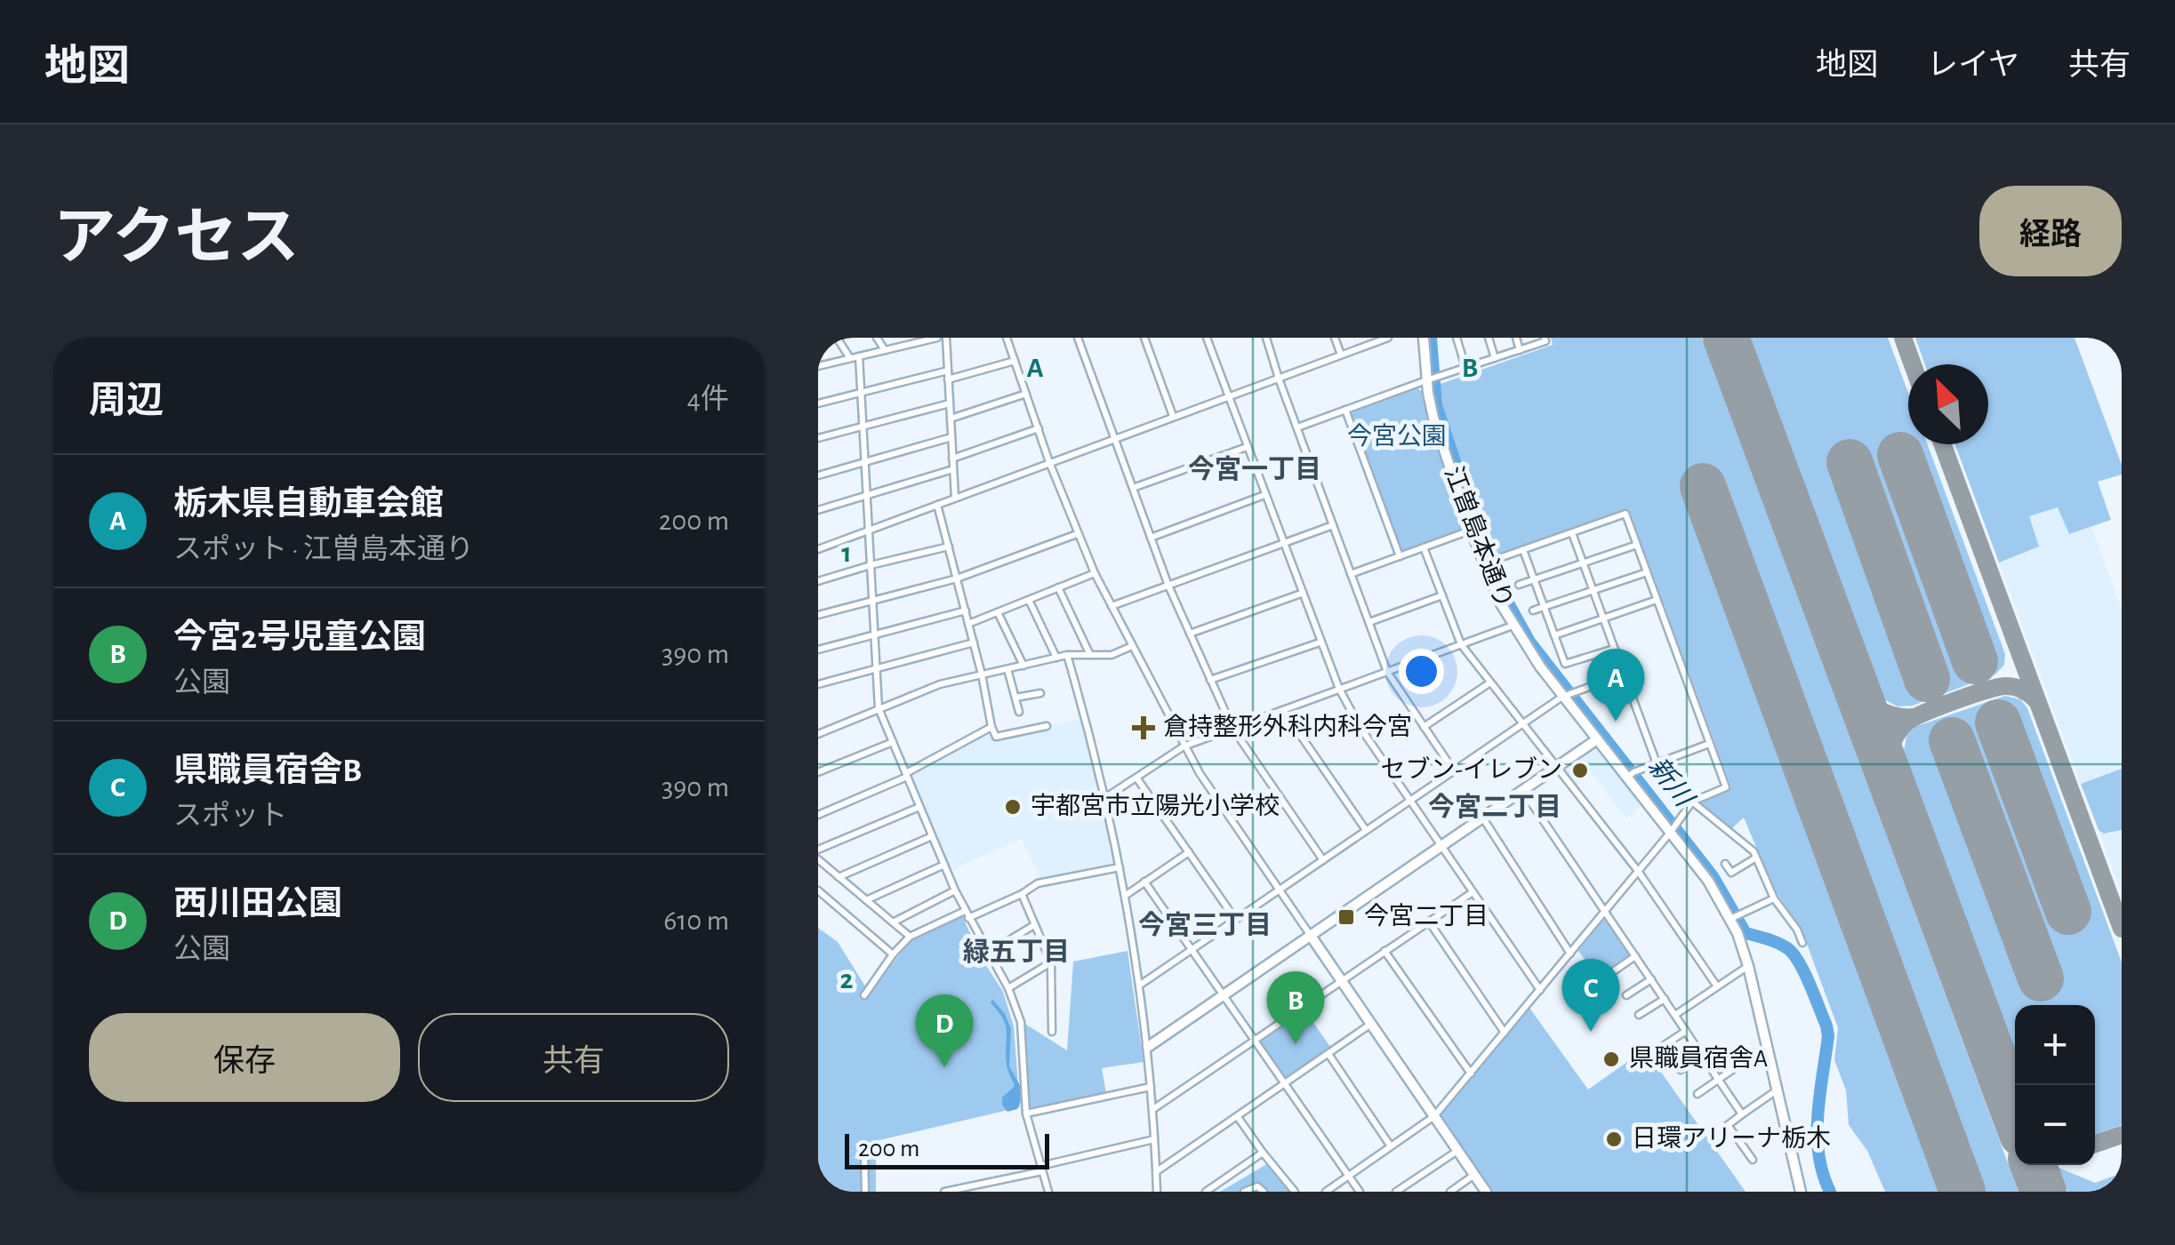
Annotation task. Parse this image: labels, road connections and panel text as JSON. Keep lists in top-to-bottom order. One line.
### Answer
{"streets":{"street":["江曽島本通り"]},"districts":["今宮一丁目","今宮二丁目","今宮三丁目","緑五丁目"],"water":["新川"],"parks":["今宮公園"],"places":{"health":["倉持整形外科内科今宮"],"other":["セブン-イレブン","宇都宮市立陽光小学校","県職員宿舎A","日環アリーナ栃木"],"transit":["今宮二丁目"]},"scale_bar":"200 m","north":"top left","page":{"header":"地図","nav":["地図","レイヤ","共有"],"title":"アクセス","buttons":["経路",["保存","共有"]],"heading":["周辺","4件"],"list":[{"mark":"A","name":"栃木県自動車会館","note":"スポット · 江曽島本通り","value":"200 m"},{"mark":"B","name":"今宮2号児童公園","note":"公園","value":"390 m"},{"mark":"C","name":"県職員宿舎B","note":"スポット","value":"390 m"},{"mark":"D","name":"西川田公園","note":"公園","value":"610 m"}],"pins":["A","C","B","D"],"map_buttons":["+","−"],"scale":"200 m"},"grid":{"columns":["A","B"],"rows":["1","2"]}}
